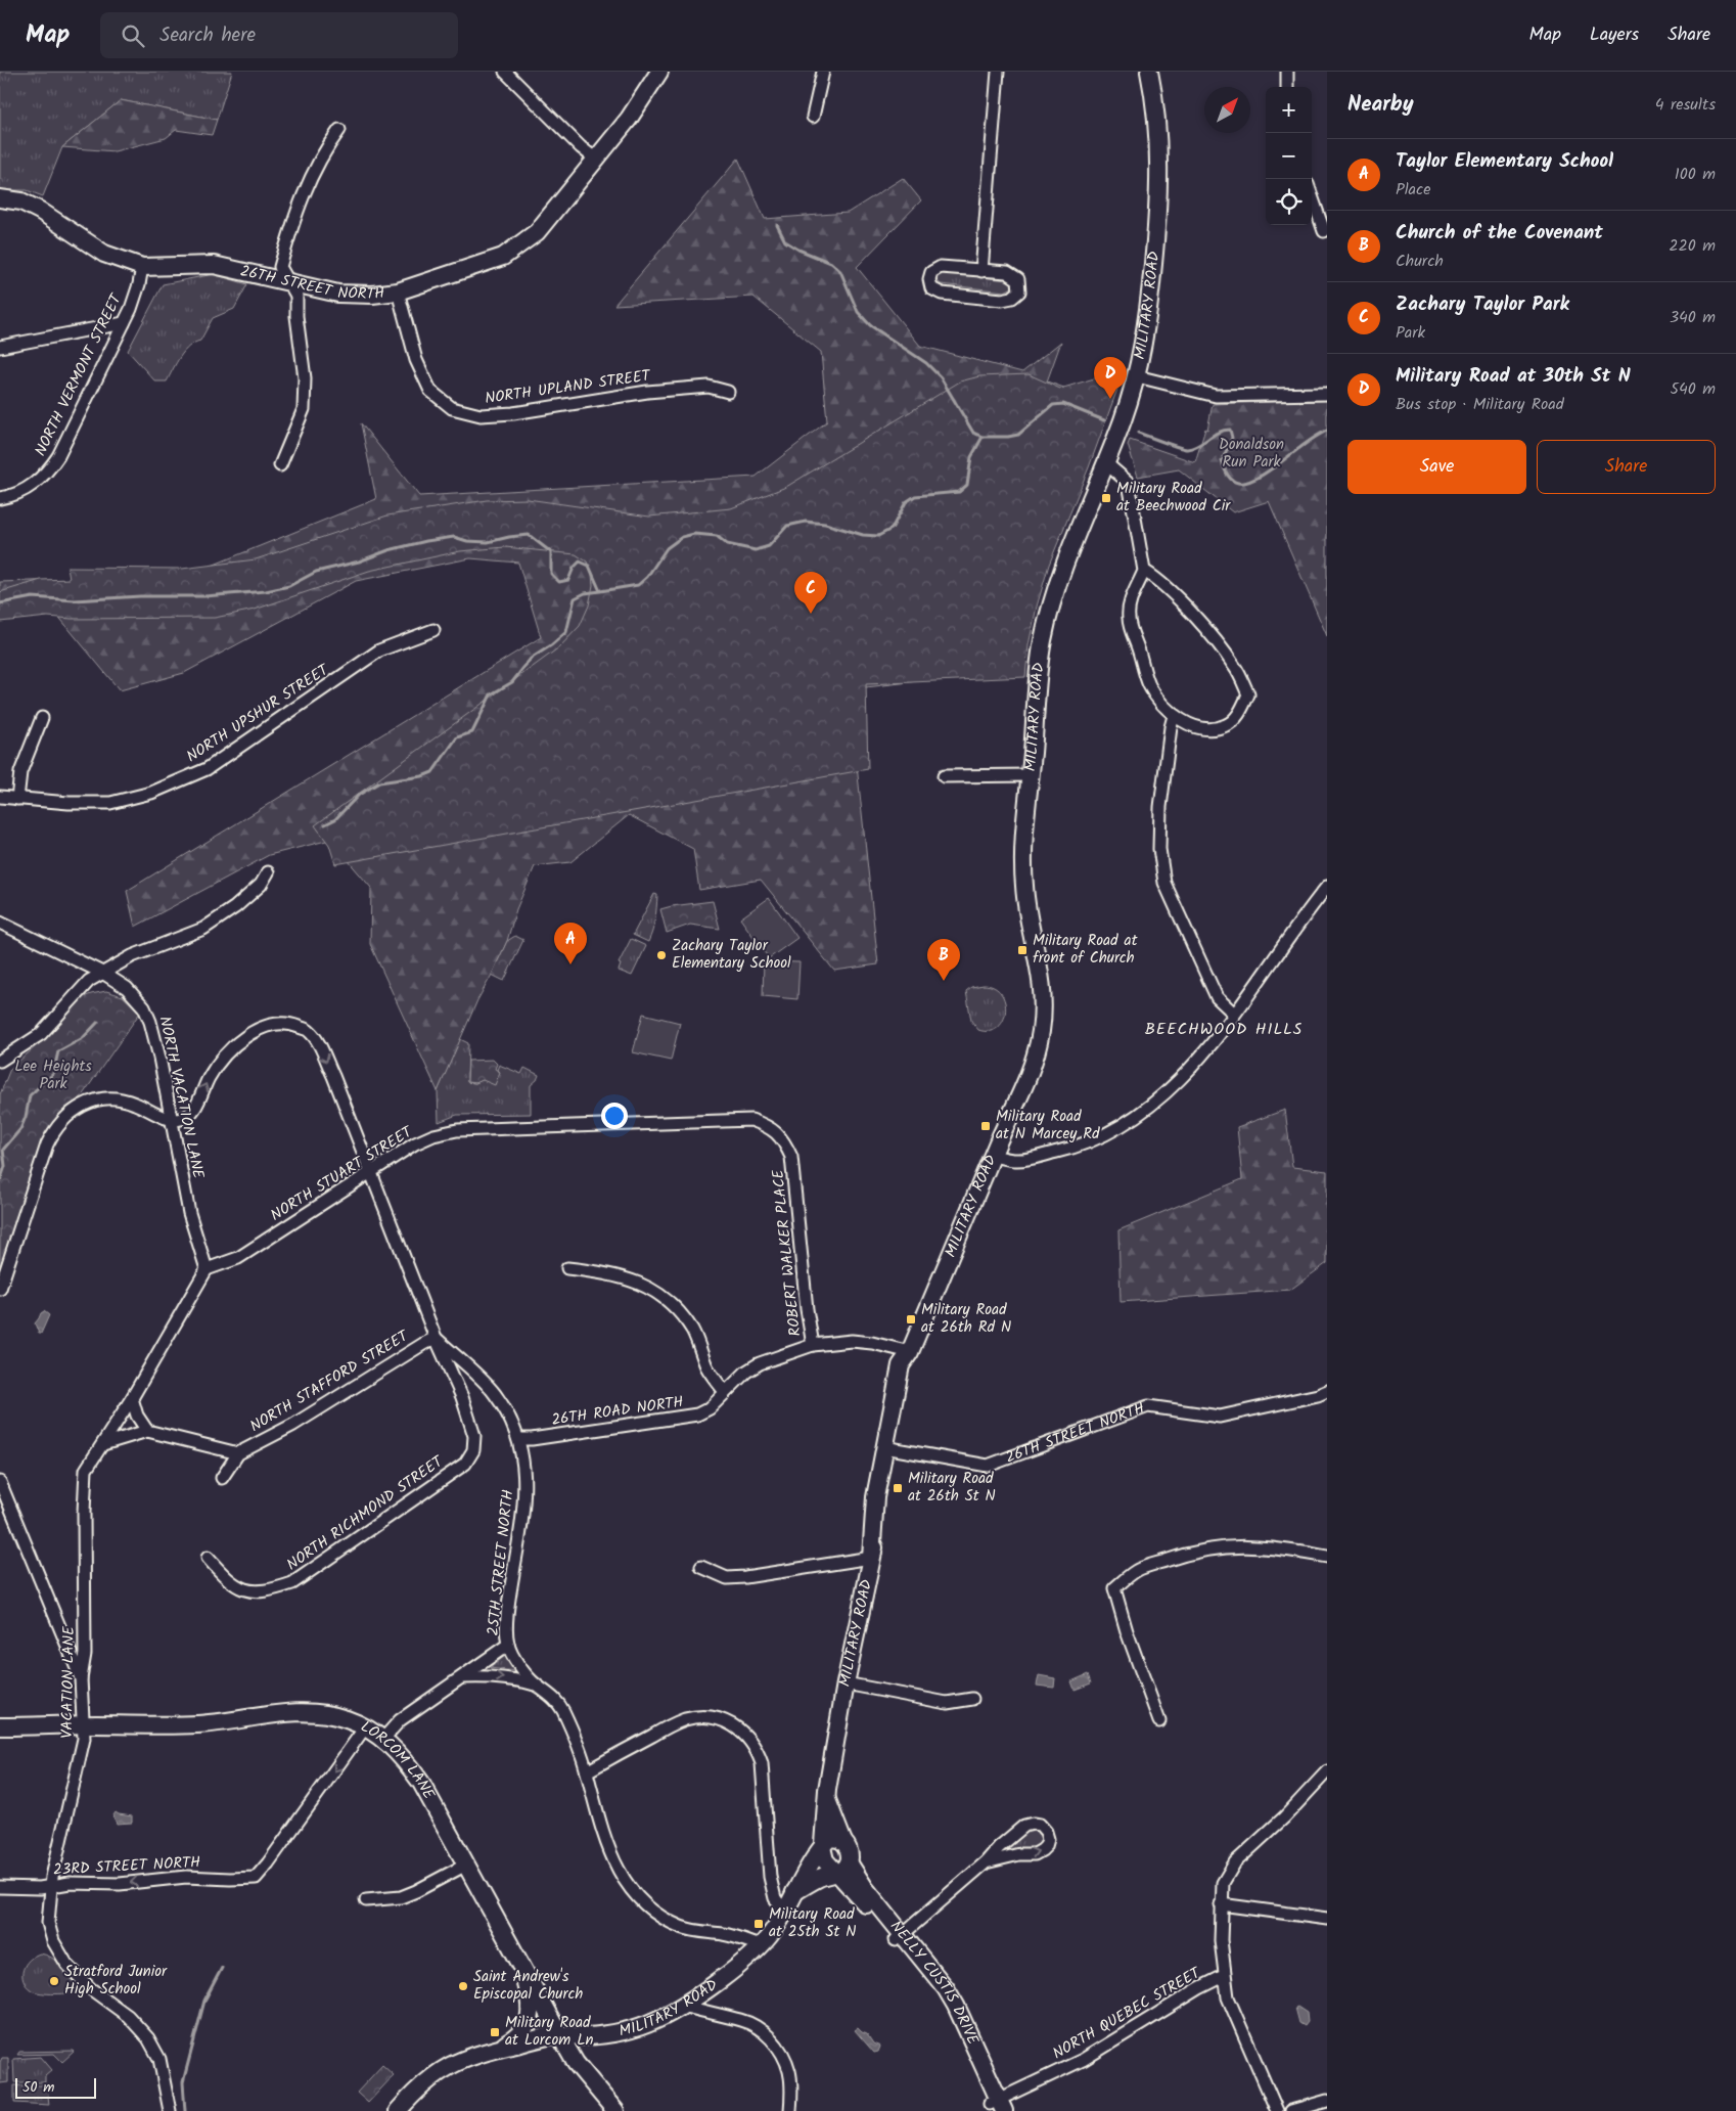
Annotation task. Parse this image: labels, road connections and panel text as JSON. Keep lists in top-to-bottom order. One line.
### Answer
{"streets":{"main road":["26TH STREET NORTH","MILITARY ROAD","LORCOM LANE","NELLY CUSTIS DRIVE"],"street":["NORTH VERMONT STREET","NORTH UPLAND STREET","NORTH UPSHUR STREET","NORTH VACATION LANE","NORTH STUART STREET","ROBERT WALKER PLACE","NORTH STAFFORD STREET","26TH ROAD NORTH","NORTH RICHMOND STREET","25TH STREET NORTH","VACATION LANE","23RD STREET NORTH","NORTH QUEBEC STREET"]},"crossings":[["26TH STREET NORTH","MILITARY ROAD"],["26TH STREET NORTH","NORTH VERMONT STREET"],["26TH STREET NORTH","NORTH UPLAND STREET"],["MILITARY ROAD","26TH ROAD NORTH"],["MILITARY ROAD","25TH STREET NORTH"],["MILITARY ROAD","LORCOM LANE"],["MILITARY ROAD","NELLY CUSTIS DRIVE"],["NORTH VACATION LANE","NORTH STUART STREET"],["NORTH VACATION LANE","25TH STREET NORTH"],["NORTH VACATION LANE","VACATION LANE"],["NORTH STUART STREET","ROBERT WALKER PLACE"],["NORTH STUART STREET","25TH STREET NORTH"],["NORTH STUART STREET","VACATION LANE"],["ROBERT WALKER PLACE","26TH ROAD NORTH"],["NORTH STAFFORD STREET","25TH STREET NORTH"],["26TH ROAD NORTH","25TH STREET NORTH"],["NORTH RICHMOND STREET","25TH STREET NORTH"],["VACATION LANE","LORCOM LANE"],["VACATION LANE","23RD STREET NORTH"],["LORCOM LANE","23RD STREET NORTH"],["NELLY CUSTIS DRIVE","NORTH QUEBEC STREET"]],"one_way":["23RD STREET NORTH"],"districts":["BEECHWOOD HILLS"],"parks":["Donaldson Run Park","Lee Heights Park"],"places":{"transit":["Military Road at Beechwood Cir","Military Road at front of Church","Military Road at N Marcey Rd","Military Road at 26th Rd N","Military Road at 26th St N","Military Road at 25th St N","Military Road at Lorcom Ln"],"other":["Zachary Taylor Elementary School","Stratford Junior High School","Saint Andrew's Episcopal Church"]},"scale_bar":"50 m","north":"top right","page":{"header":"Map","search":"Search here","nav":["Map","Layers","Share"],"heading":["Nearby","4 results"],"map_buttons":["+","−"],"list":[{"mark":"A","name":"Taylor Elementary School","note":"Place","value":"100 m"},{"mark":"B","name":"Church of the Covenant","note":"Church","value":"220 m"},{"mark":"C","name":"Zachary Taylor Park","note":"Park","value":"340 m"},{"mark":"D","name":"Military Road at 30th St N","note":"Bus stop · Military Road","value":"540 m"}],"pins":["D","C","A","B"],"buttons":["Save","Share"],"scale":"50 m"}}
